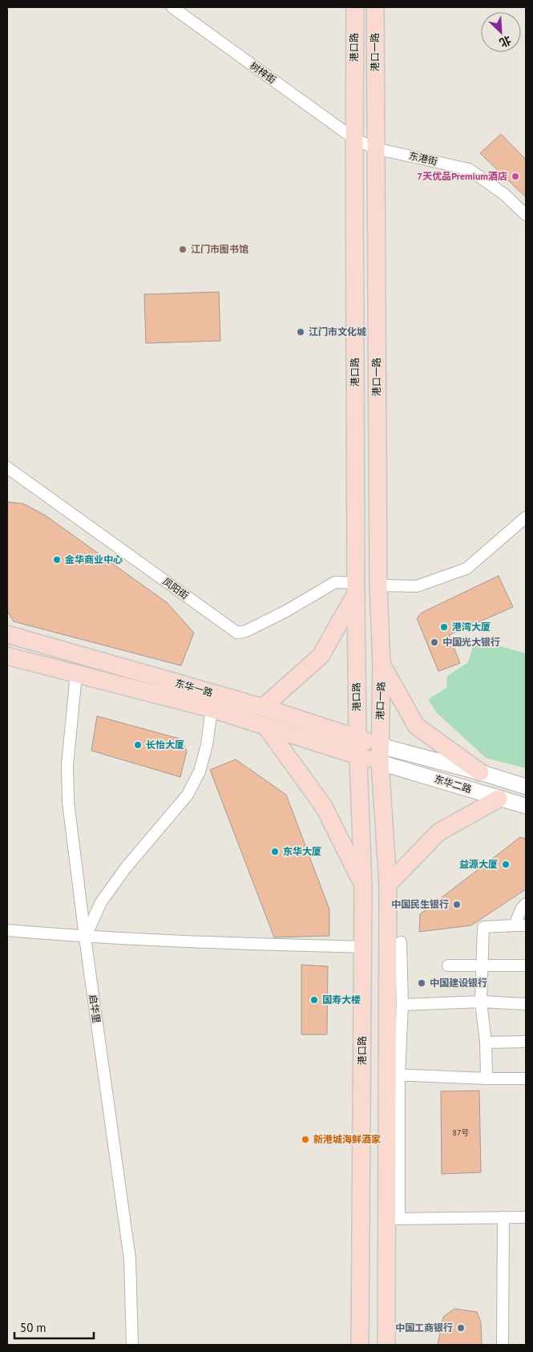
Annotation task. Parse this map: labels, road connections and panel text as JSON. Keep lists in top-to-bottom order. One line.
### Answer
{"streets":{"main road":["港口路","港口一路","东华一路","东华二路"],"street":["树梓街","东港街","凤阳街","启华里"]},"crossings":[["港口路","树梓街"],["港口路","东港街"],["港口路","凤阳街"],["港口路","东华一路"],["港口一路","东港街"],["港口一路","东华一路"],["港口一路","东华二路"],["树梓街","东港街"],["东华一路","东华二路"],["东华一路","启华里"]],"places":["7天优品Premium酒店","江门市图书馆","江门市文化城","金华商业中心","港湾大厦","中国光大银行","长怡大厦","东华大厦","益源大厦","中国民生银行","中国建设银行","国寿大楼","新港城海鲜酒家","中国工商银行"],"house_numbers":["87号"],"scale_bar":"50 m","north":"bottom right"}
